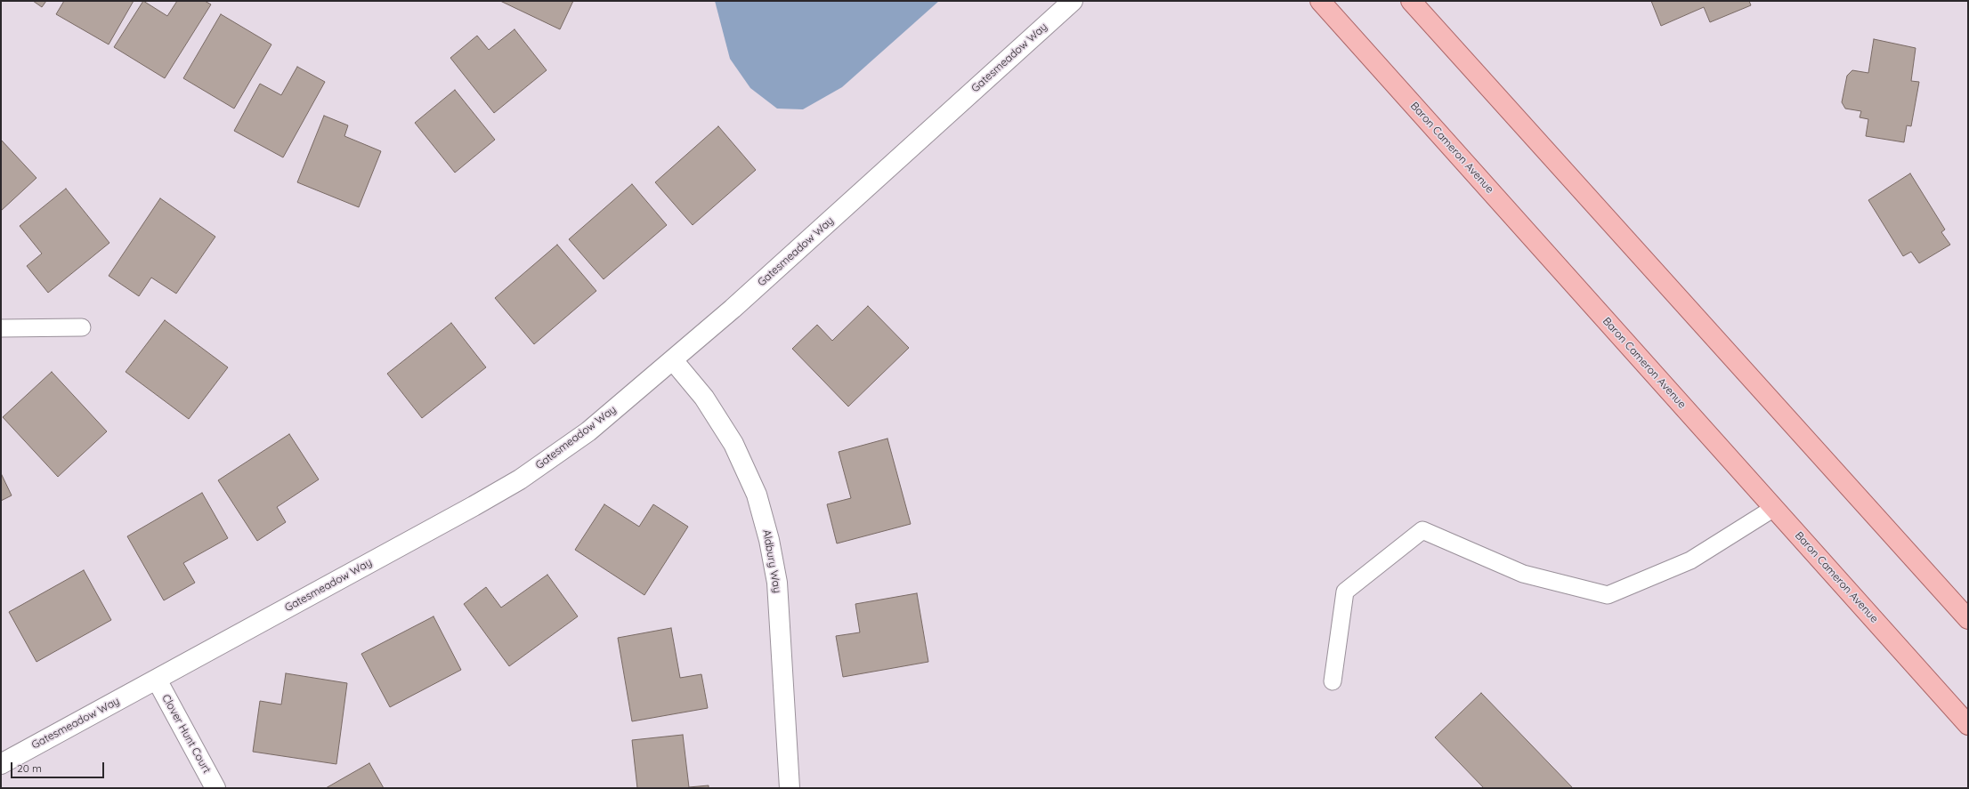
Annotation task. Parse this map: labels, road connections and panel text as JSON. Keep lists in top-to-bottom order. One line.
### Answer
{"streets":{"main road":["Baron Cameron Avenue"],"street":["Gatesmeadow Way","Aldbury Way","Clover Hunt Court"]},"crossings":[["Gatesmeadow Way","Aldbury Way"],["Gatesmeadow Way","Clover Hunt Court"]],"scale_bar":"20 m"}
